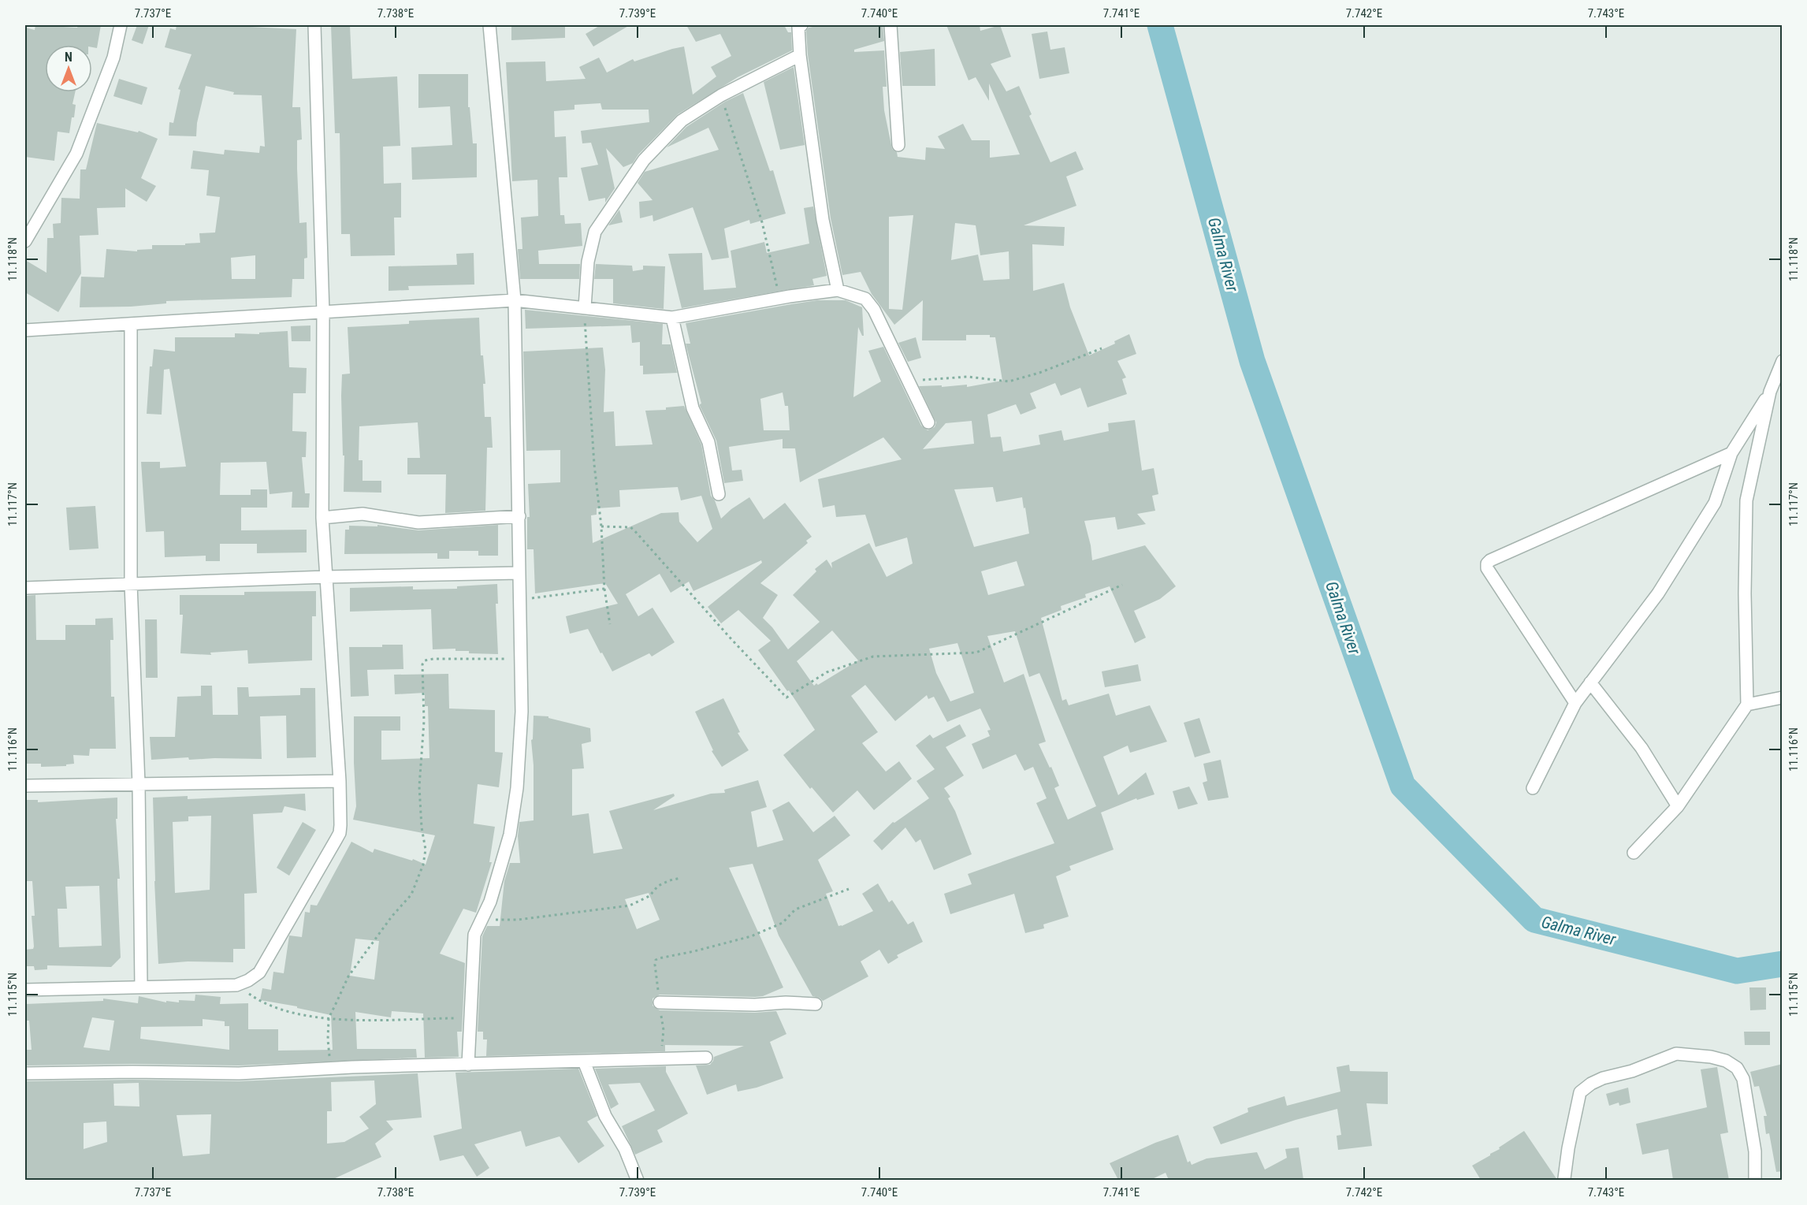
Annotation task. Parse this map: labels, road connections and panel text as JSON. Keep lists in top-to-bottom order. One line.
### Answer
{"water":["Galma River"],"north":"top","coordinates":["7.737°E","7.738°E","7.739°E","7.740°E","7.741°E","7.742°E","7.743°E","11.118°N","11.117°N","11.116°N","11.115°N"]}
